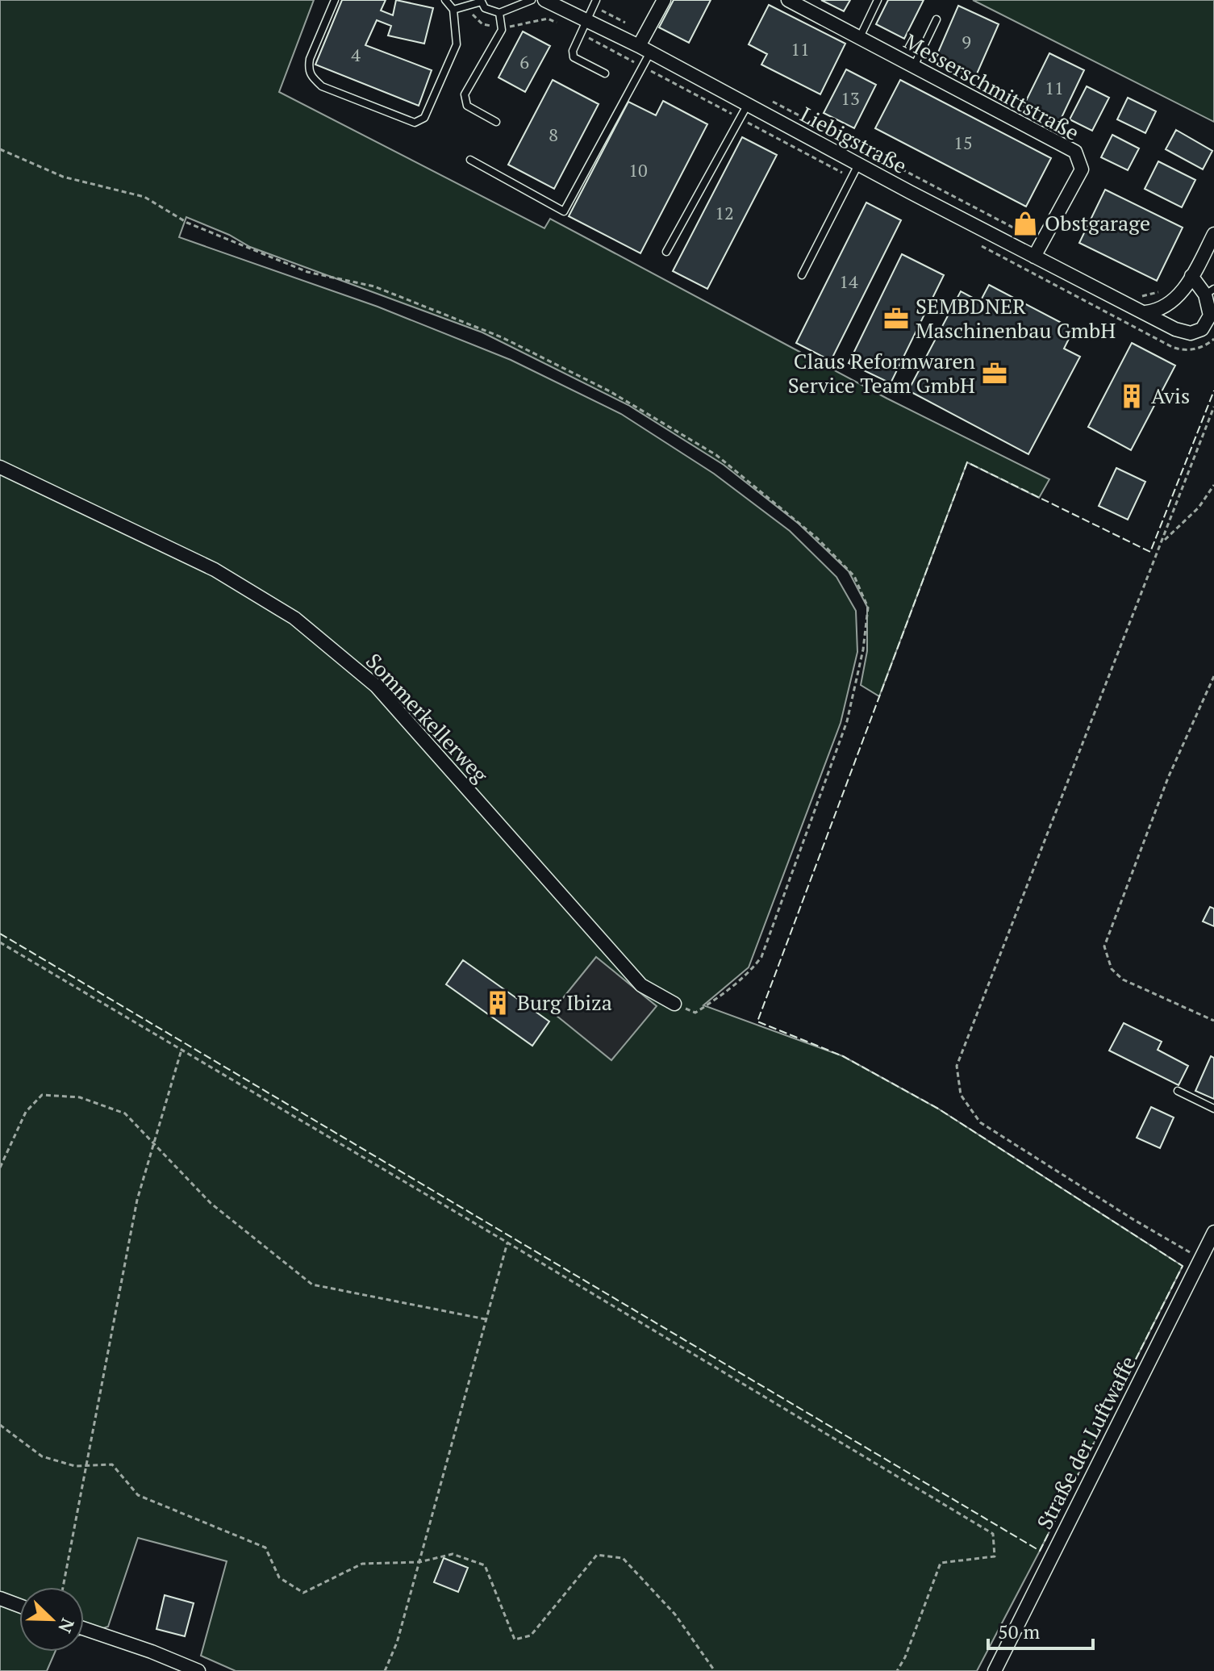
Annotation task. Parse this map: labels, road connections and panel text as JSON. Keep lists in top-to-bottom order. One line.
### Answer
{"streets":{"street":["Messerschmittstraße","Liebigstraße","Sommerkellerweg","Straße der Luftwaffe"]},"crossings":[["Messerschmittstraße","Liebigstraße"]],"places":{"shop":["Obstgarage"],"office":["SEMBDNER Maschinenbau GmbH","Claus Reformwaren Service Team GmbH"],"building":["Avis","Burg Ibiza"]},"house_numbers":["9","11","4","6","11","13","8","15","10","12","14"],"scale_bar":"50 m","north":"bottom right"}
